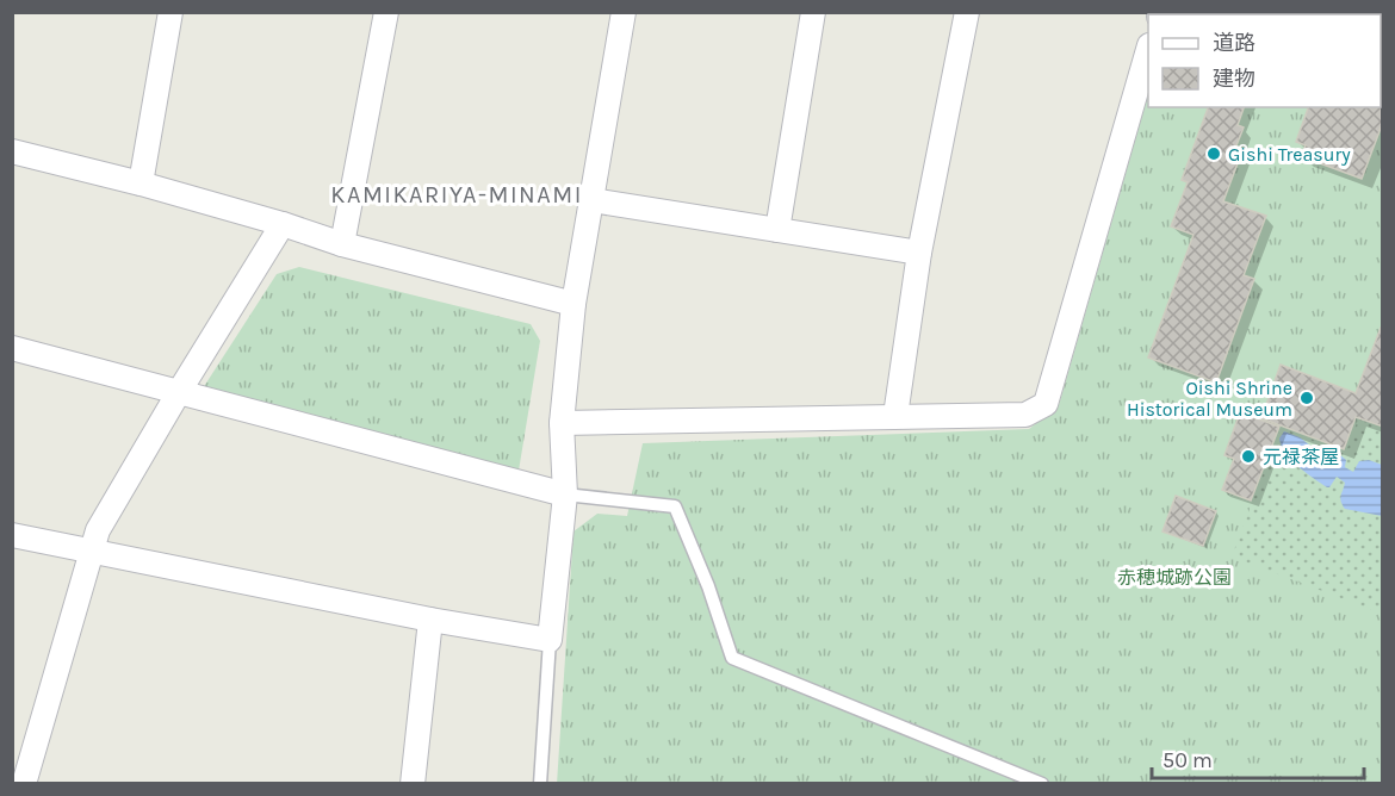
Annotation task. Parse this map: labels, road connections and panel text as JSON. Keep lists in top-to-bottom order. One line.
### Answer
{"districts":["KAMIKARIYA-MINAMI"],"parks":["赤穂城跡公園"],"places":["Gishi Treasury","Oishi Shrine Historical Museum","元禄茶屋"],"legend":["道路","建物"],"scale_bar":"50 m"}
